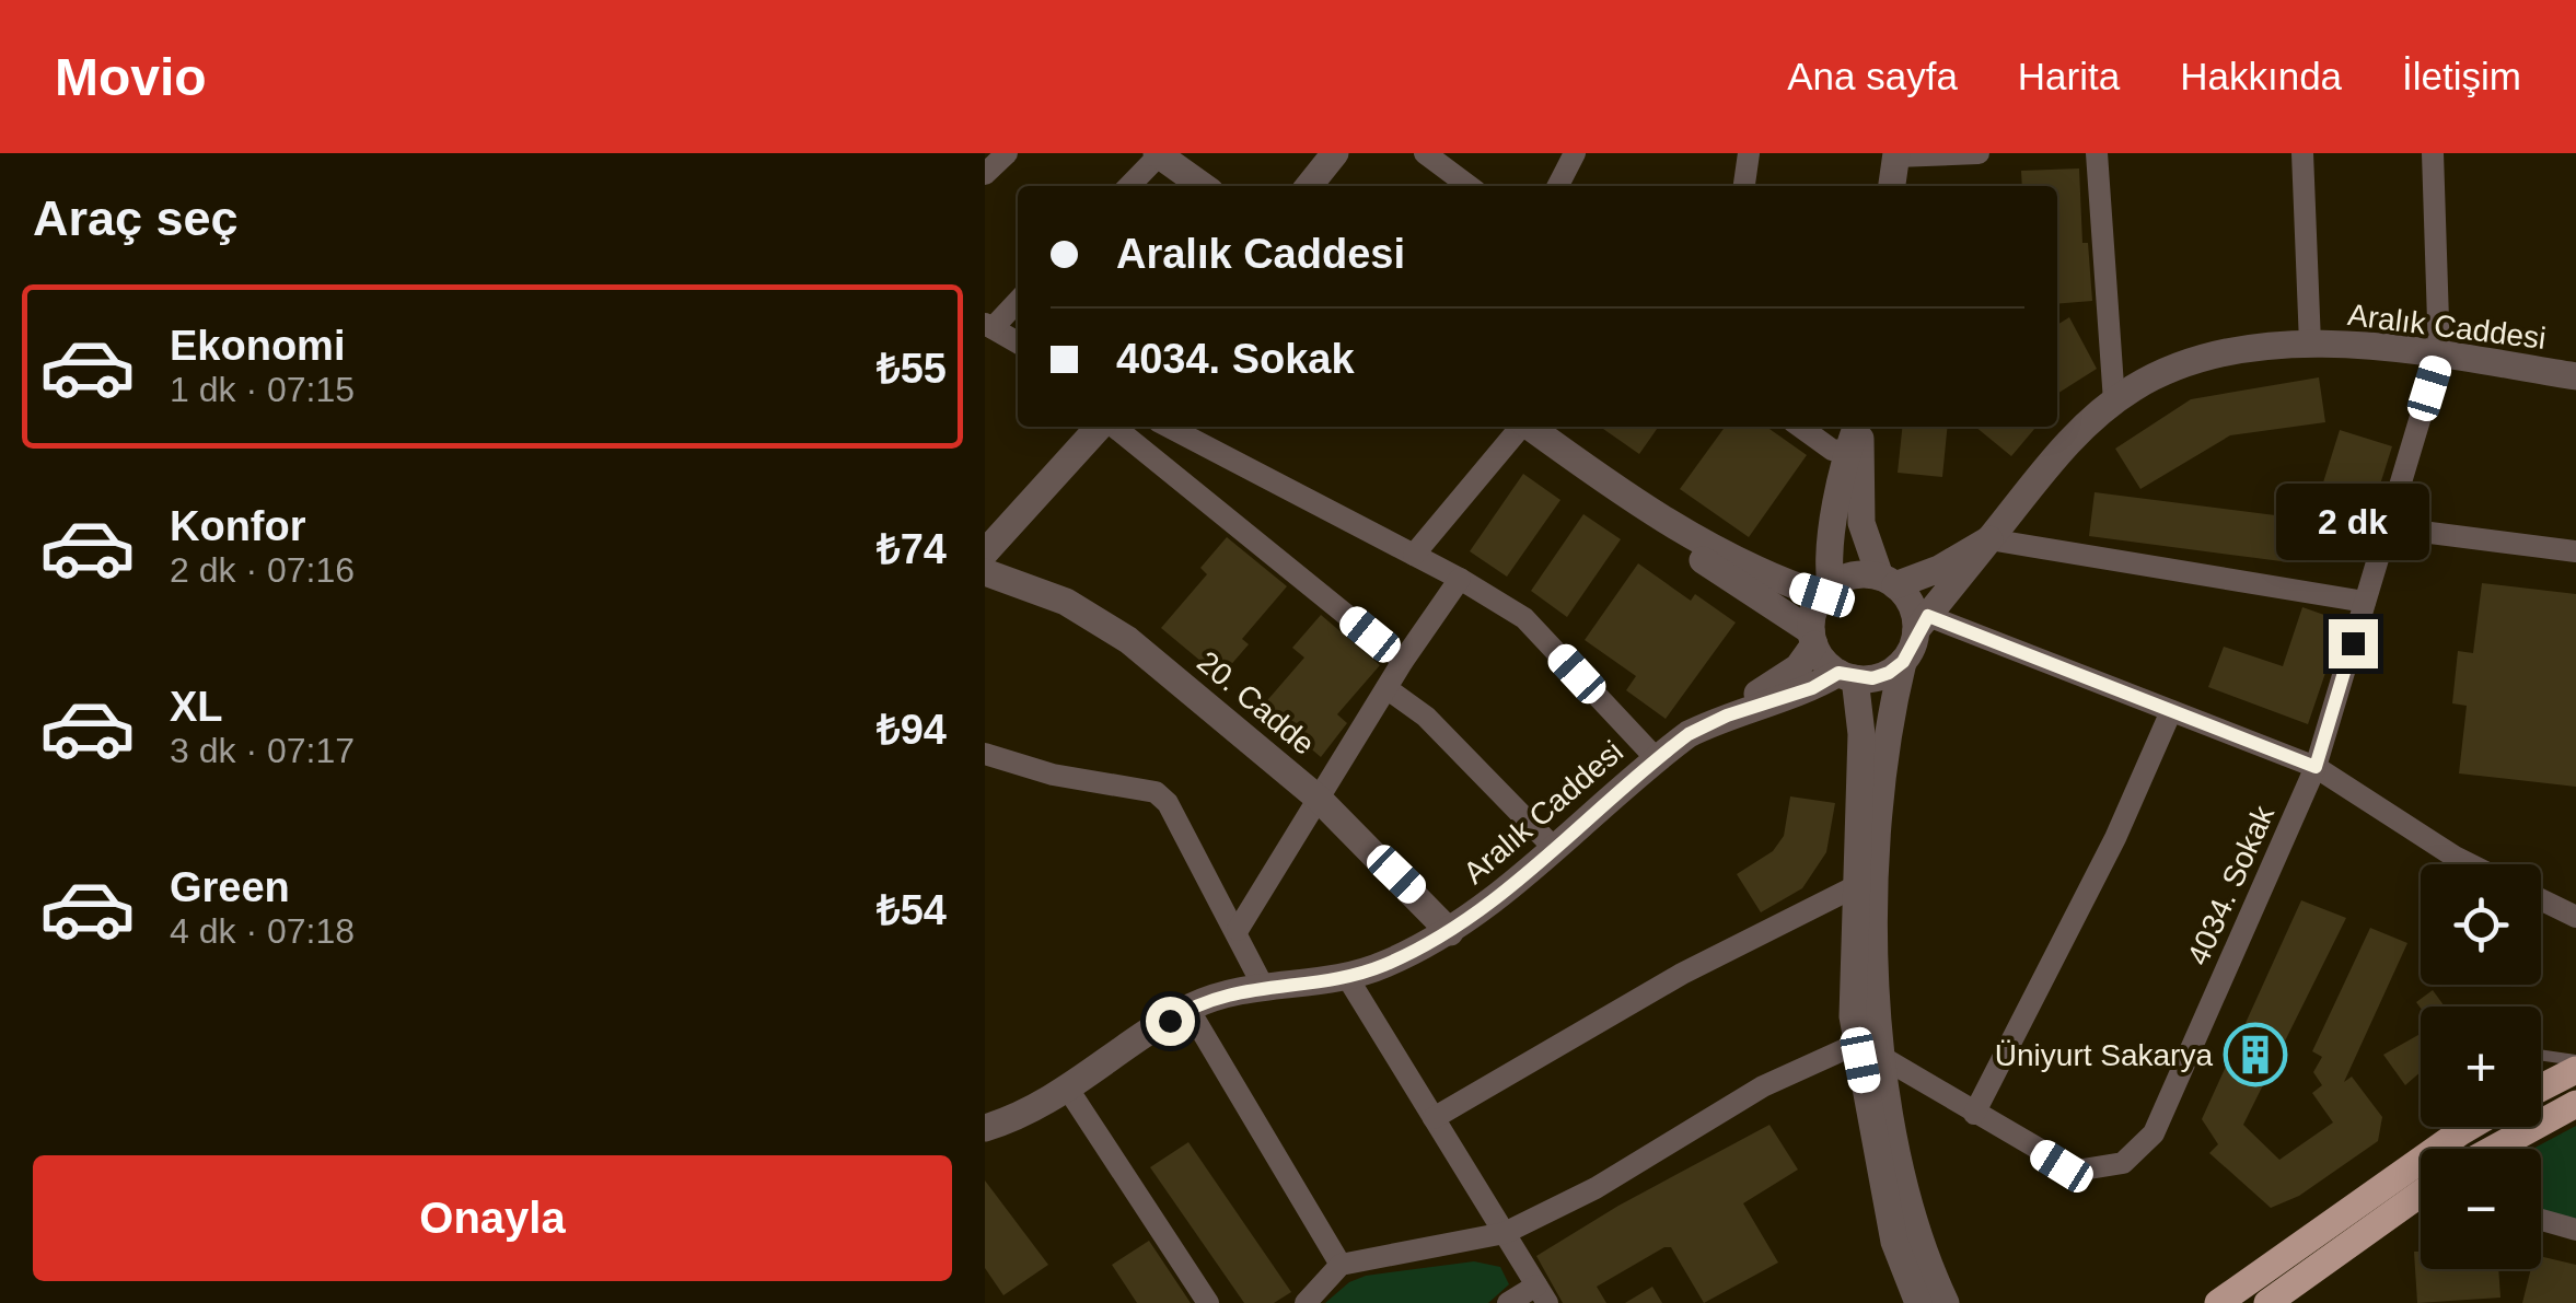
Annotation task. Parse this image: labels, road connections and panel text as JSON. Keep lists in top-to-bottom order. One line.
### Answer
{"streets":{"street":["Aralık Caddesi","20. Cadde","4034. Sokak"]},"crossings":[["Aralık Caddesi","20. Cadde"],["Aralık Caddesi","4034. Sokak"]],"places":{"building":["Üniyurt Sakarya"]},"page":{"header":"Movio","nav":["Ana sayfa","Harita","Hakkında","İletişim"],"heading":"Araç seç","banner":["Aralık Caddesi","4034. Sokak"],"list":[{"name":"Ekonomi","note":"1 dk · 07:15","value":"₺55"},{"name":"Konfor","note":"2 dk · 07:16","value":"₺74"},{"name":"XL","note":"3 dk · 07:17","value":"₺94"},{"name":"Green","note":"4 dk · 07:18","value":"₺54"}],"bubble":"2 dk","map_buttons":["+","−"],"buttons":"Onayla"}}
